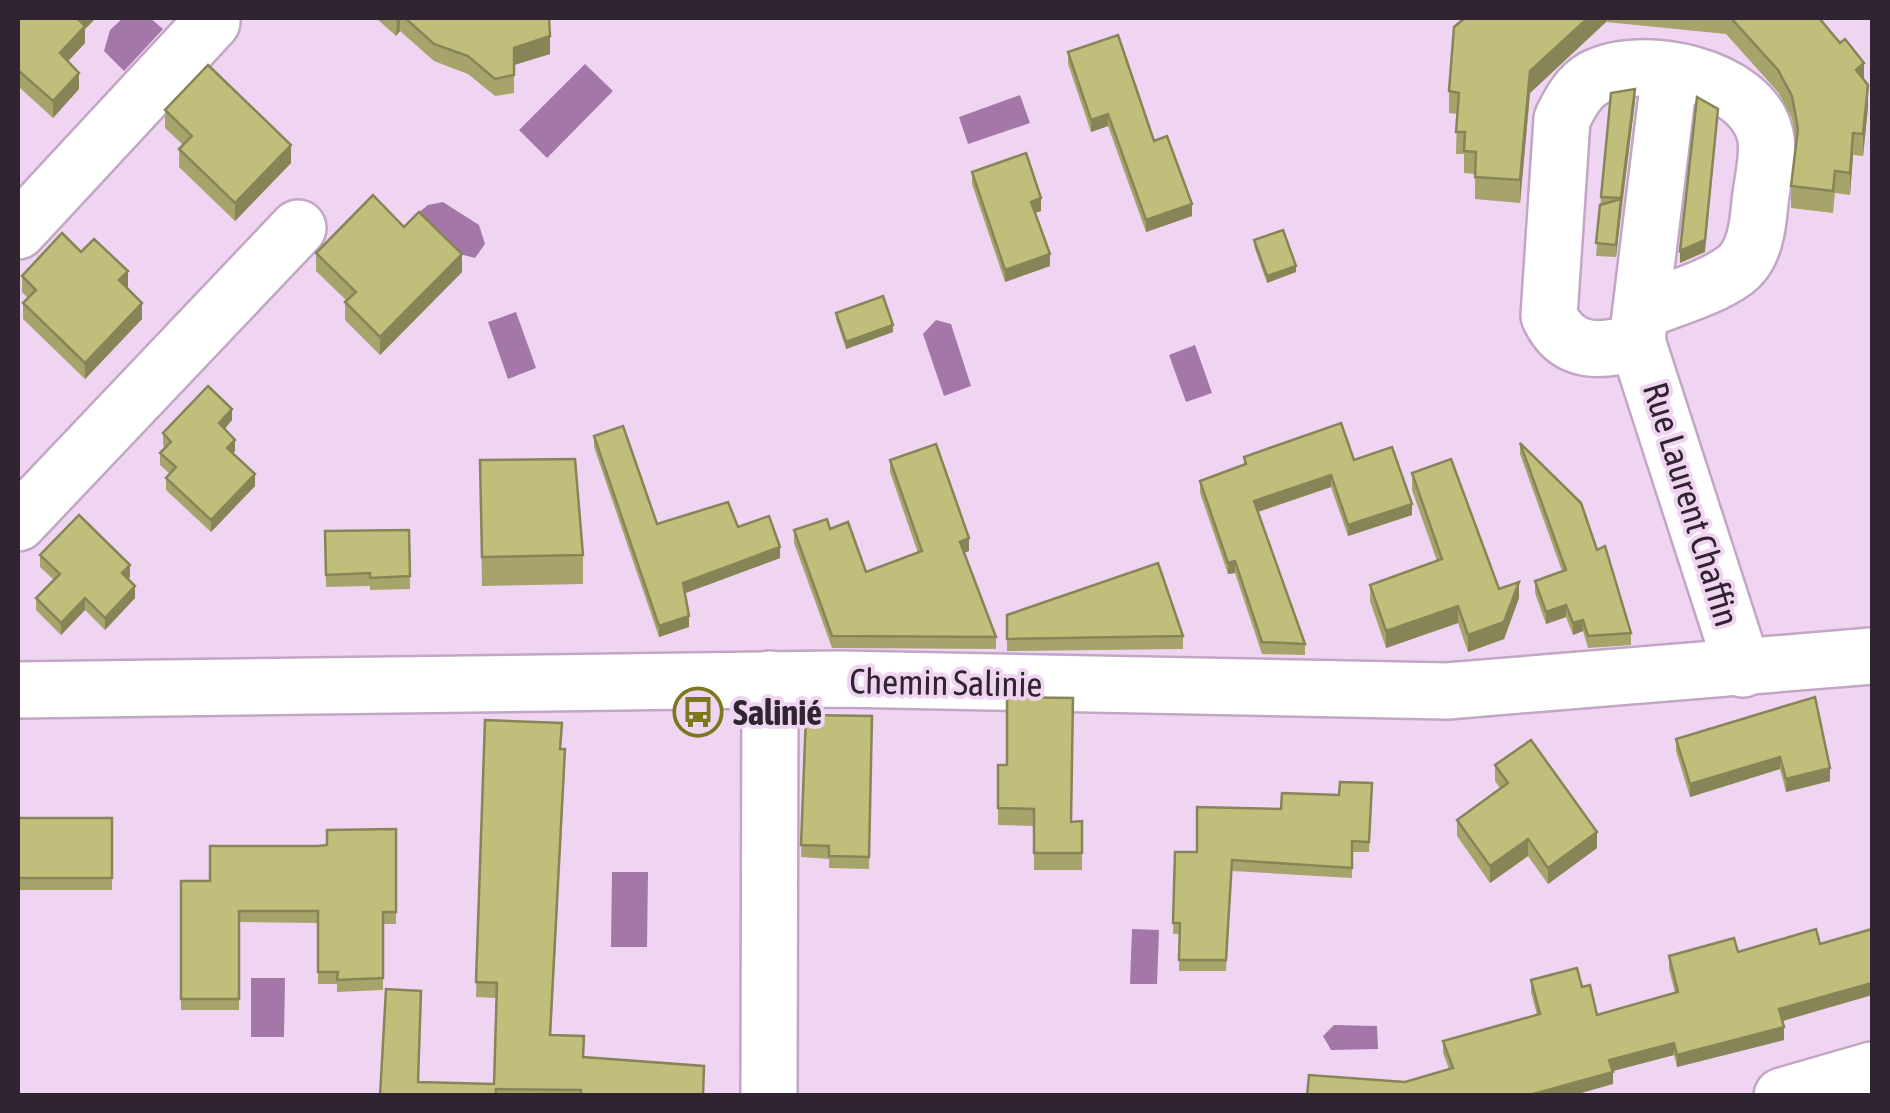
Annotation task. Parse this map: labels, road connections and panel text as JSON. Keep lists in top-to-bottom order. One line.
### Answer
{"streets":{"street":["Rue Laurent Chaffin","Chemin Salinie"]},"crossings":[["Rue Laurent Chaffin","Chemin Salinie"]],"places":{"bus stop":["Salinié"]}}
